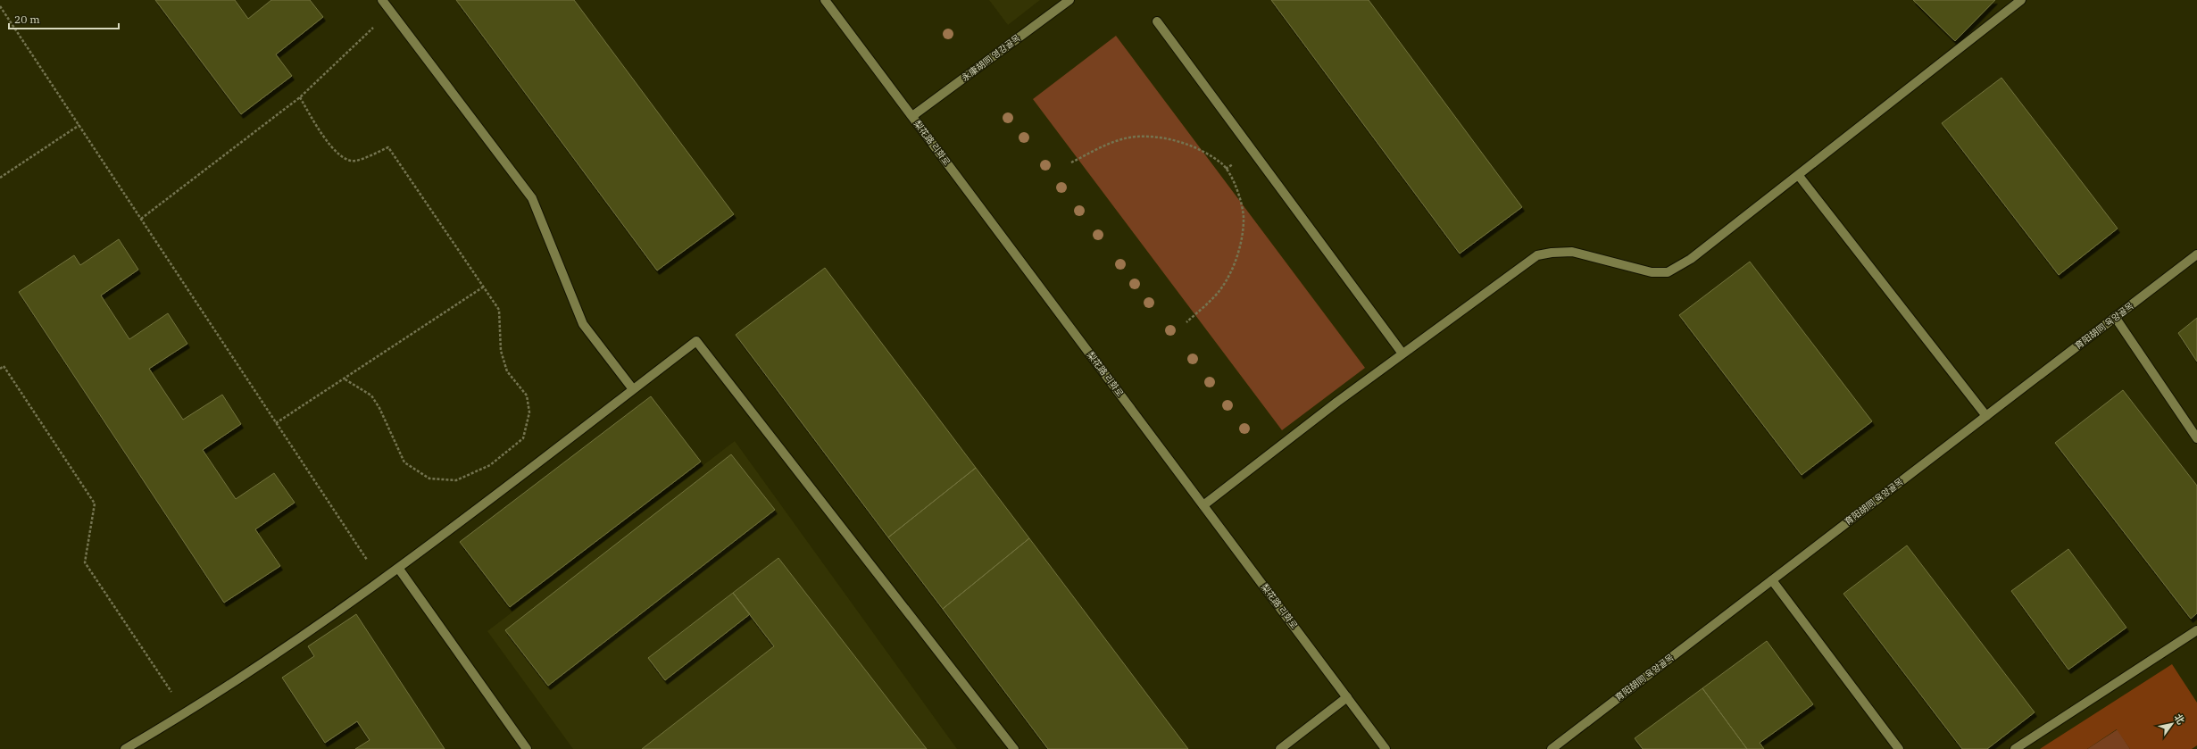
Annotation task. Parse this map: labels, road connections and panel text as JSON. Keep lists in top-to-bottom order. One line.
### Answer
{"streets":{"street":["永康胡同 영강골목","梨花路 리화로","育阳胡同 육양골목"]},"crossings":[["永康胡同 영강골목","梨花路 리화로"]],"scale_bar":"20 m","north":"top right"}
